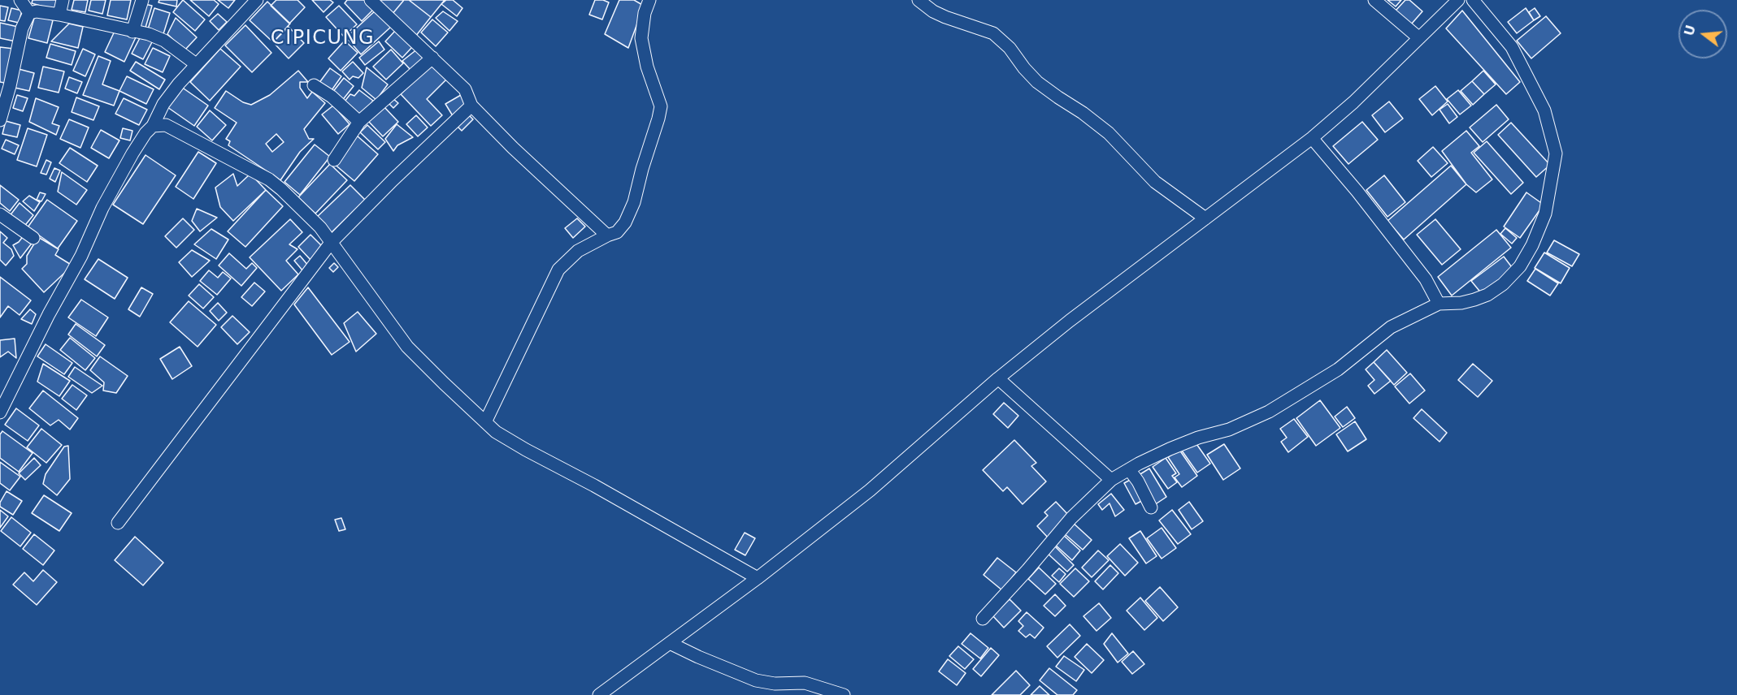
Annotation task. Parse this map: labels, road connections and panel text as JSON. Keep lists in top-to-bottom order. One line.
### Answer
{"districts":["CIPICUNG"],"north":"left"}
